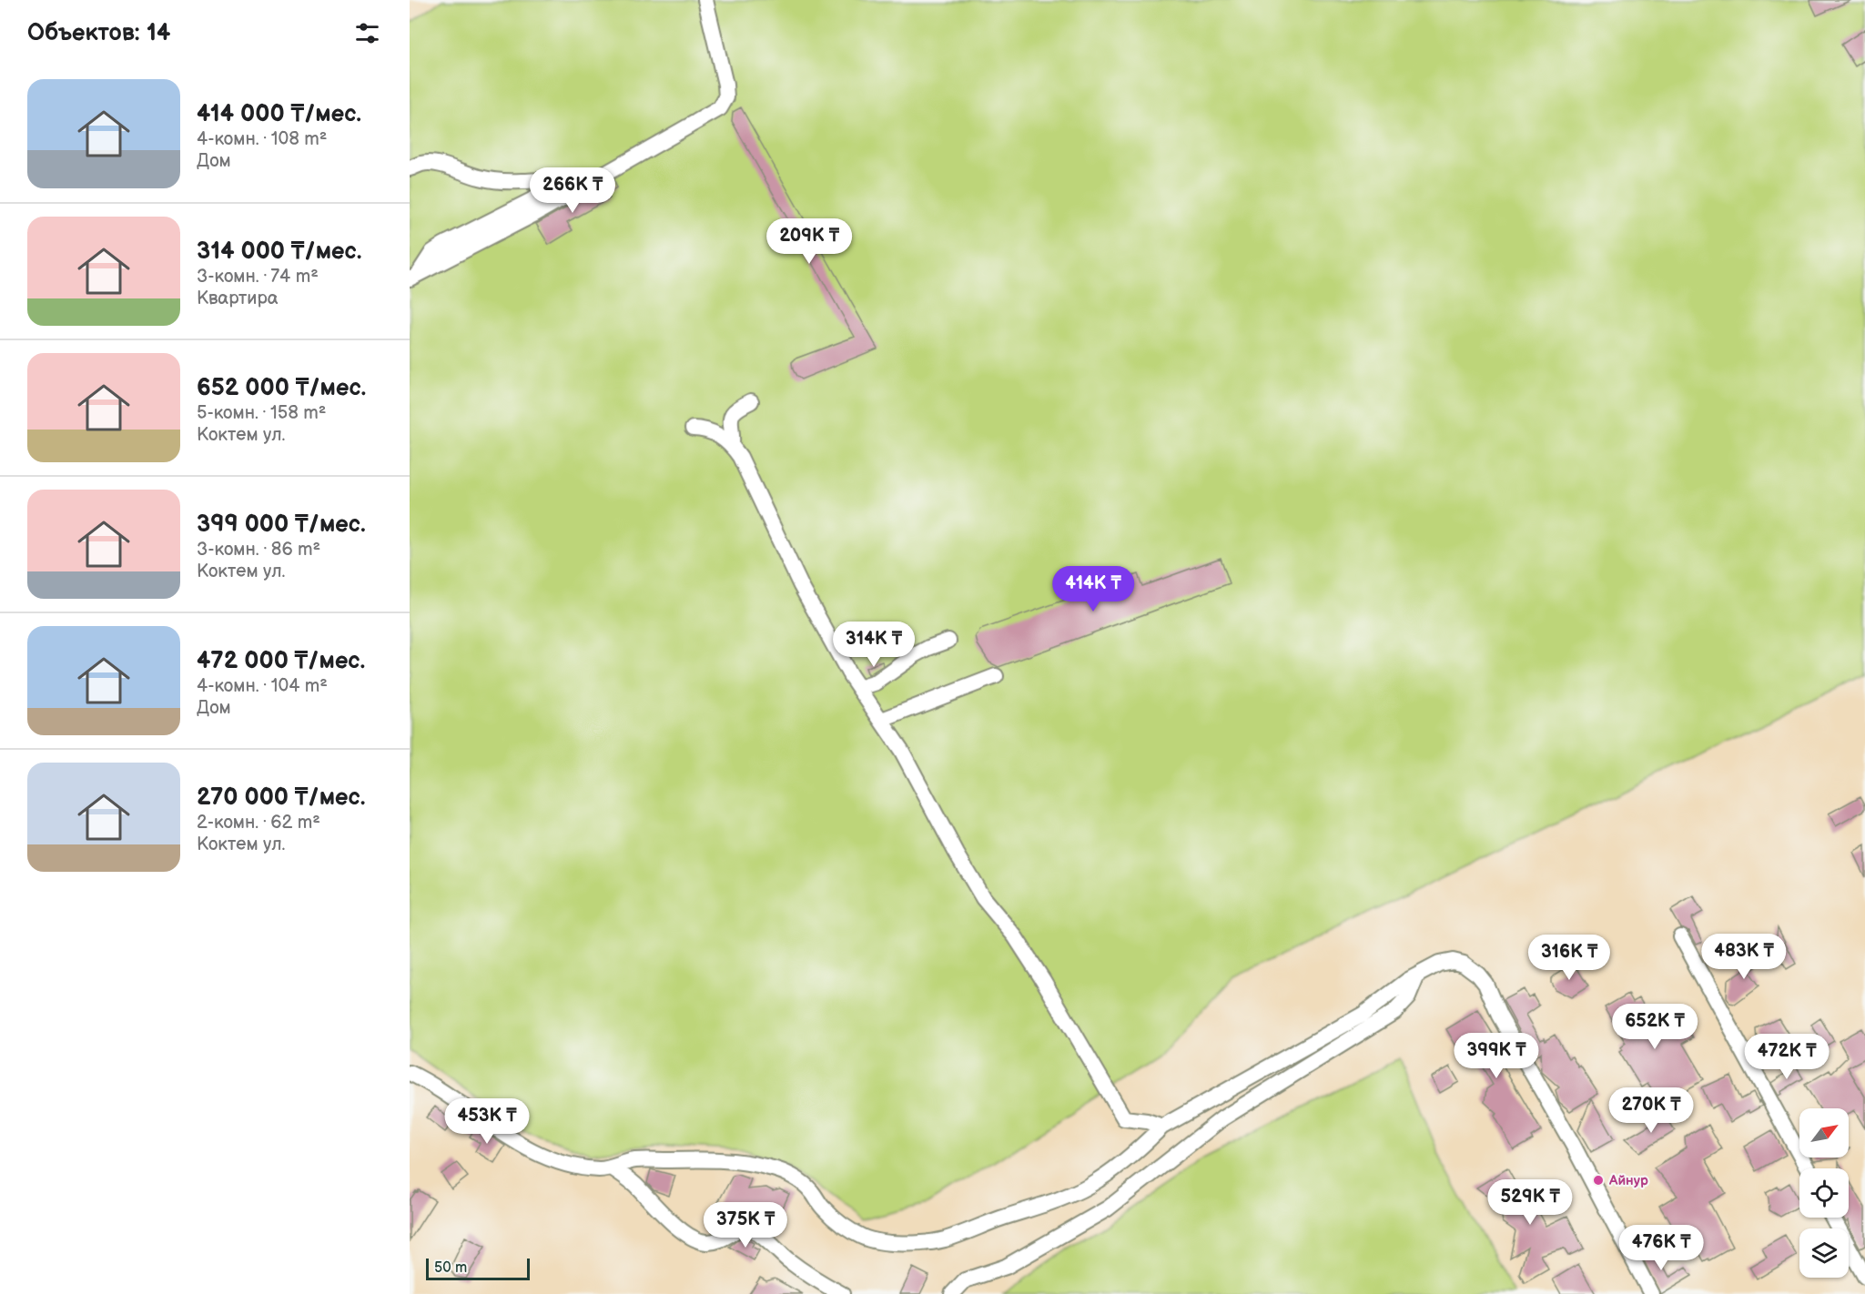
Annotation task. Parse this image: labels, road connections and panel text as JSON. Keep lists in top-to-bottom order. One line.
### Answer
{"places":["Айнур"],"scale_bar":"50 m","north":"top right","page":{"heading":"Объектов: 14","list":[{"name":"414 000 ₸/мес.","note":"4-комн. · 108 m² · Дом"},{"name":"314 000 ₸/мес.","note":"3-комн. · 74 m² · Квартира"},{"name":"652 000 ₸/мес.","note":"5-комн. · 158 m² · Коктем ул."},{"name":"399 000 ₸/мес.","note":"3-комн. · 86 m² · Коктем ул."},{"name":"472 000 ₸/мес.","note":"4-комн. · 104 m² · Дом"},{"name":"270 000 ₸/мес.","note":"2-комн. · 62 m² · Коктем ул."}],"price":["266K ₸","209K ₸","414K ₸","314K ₸","483K ₸","316K ₸","652K ₸","399K ₸","472K ₸","270K ₸","453K ₸","529K ₸","375K ₸","476K ₸"],"scale":"50 m"}}
